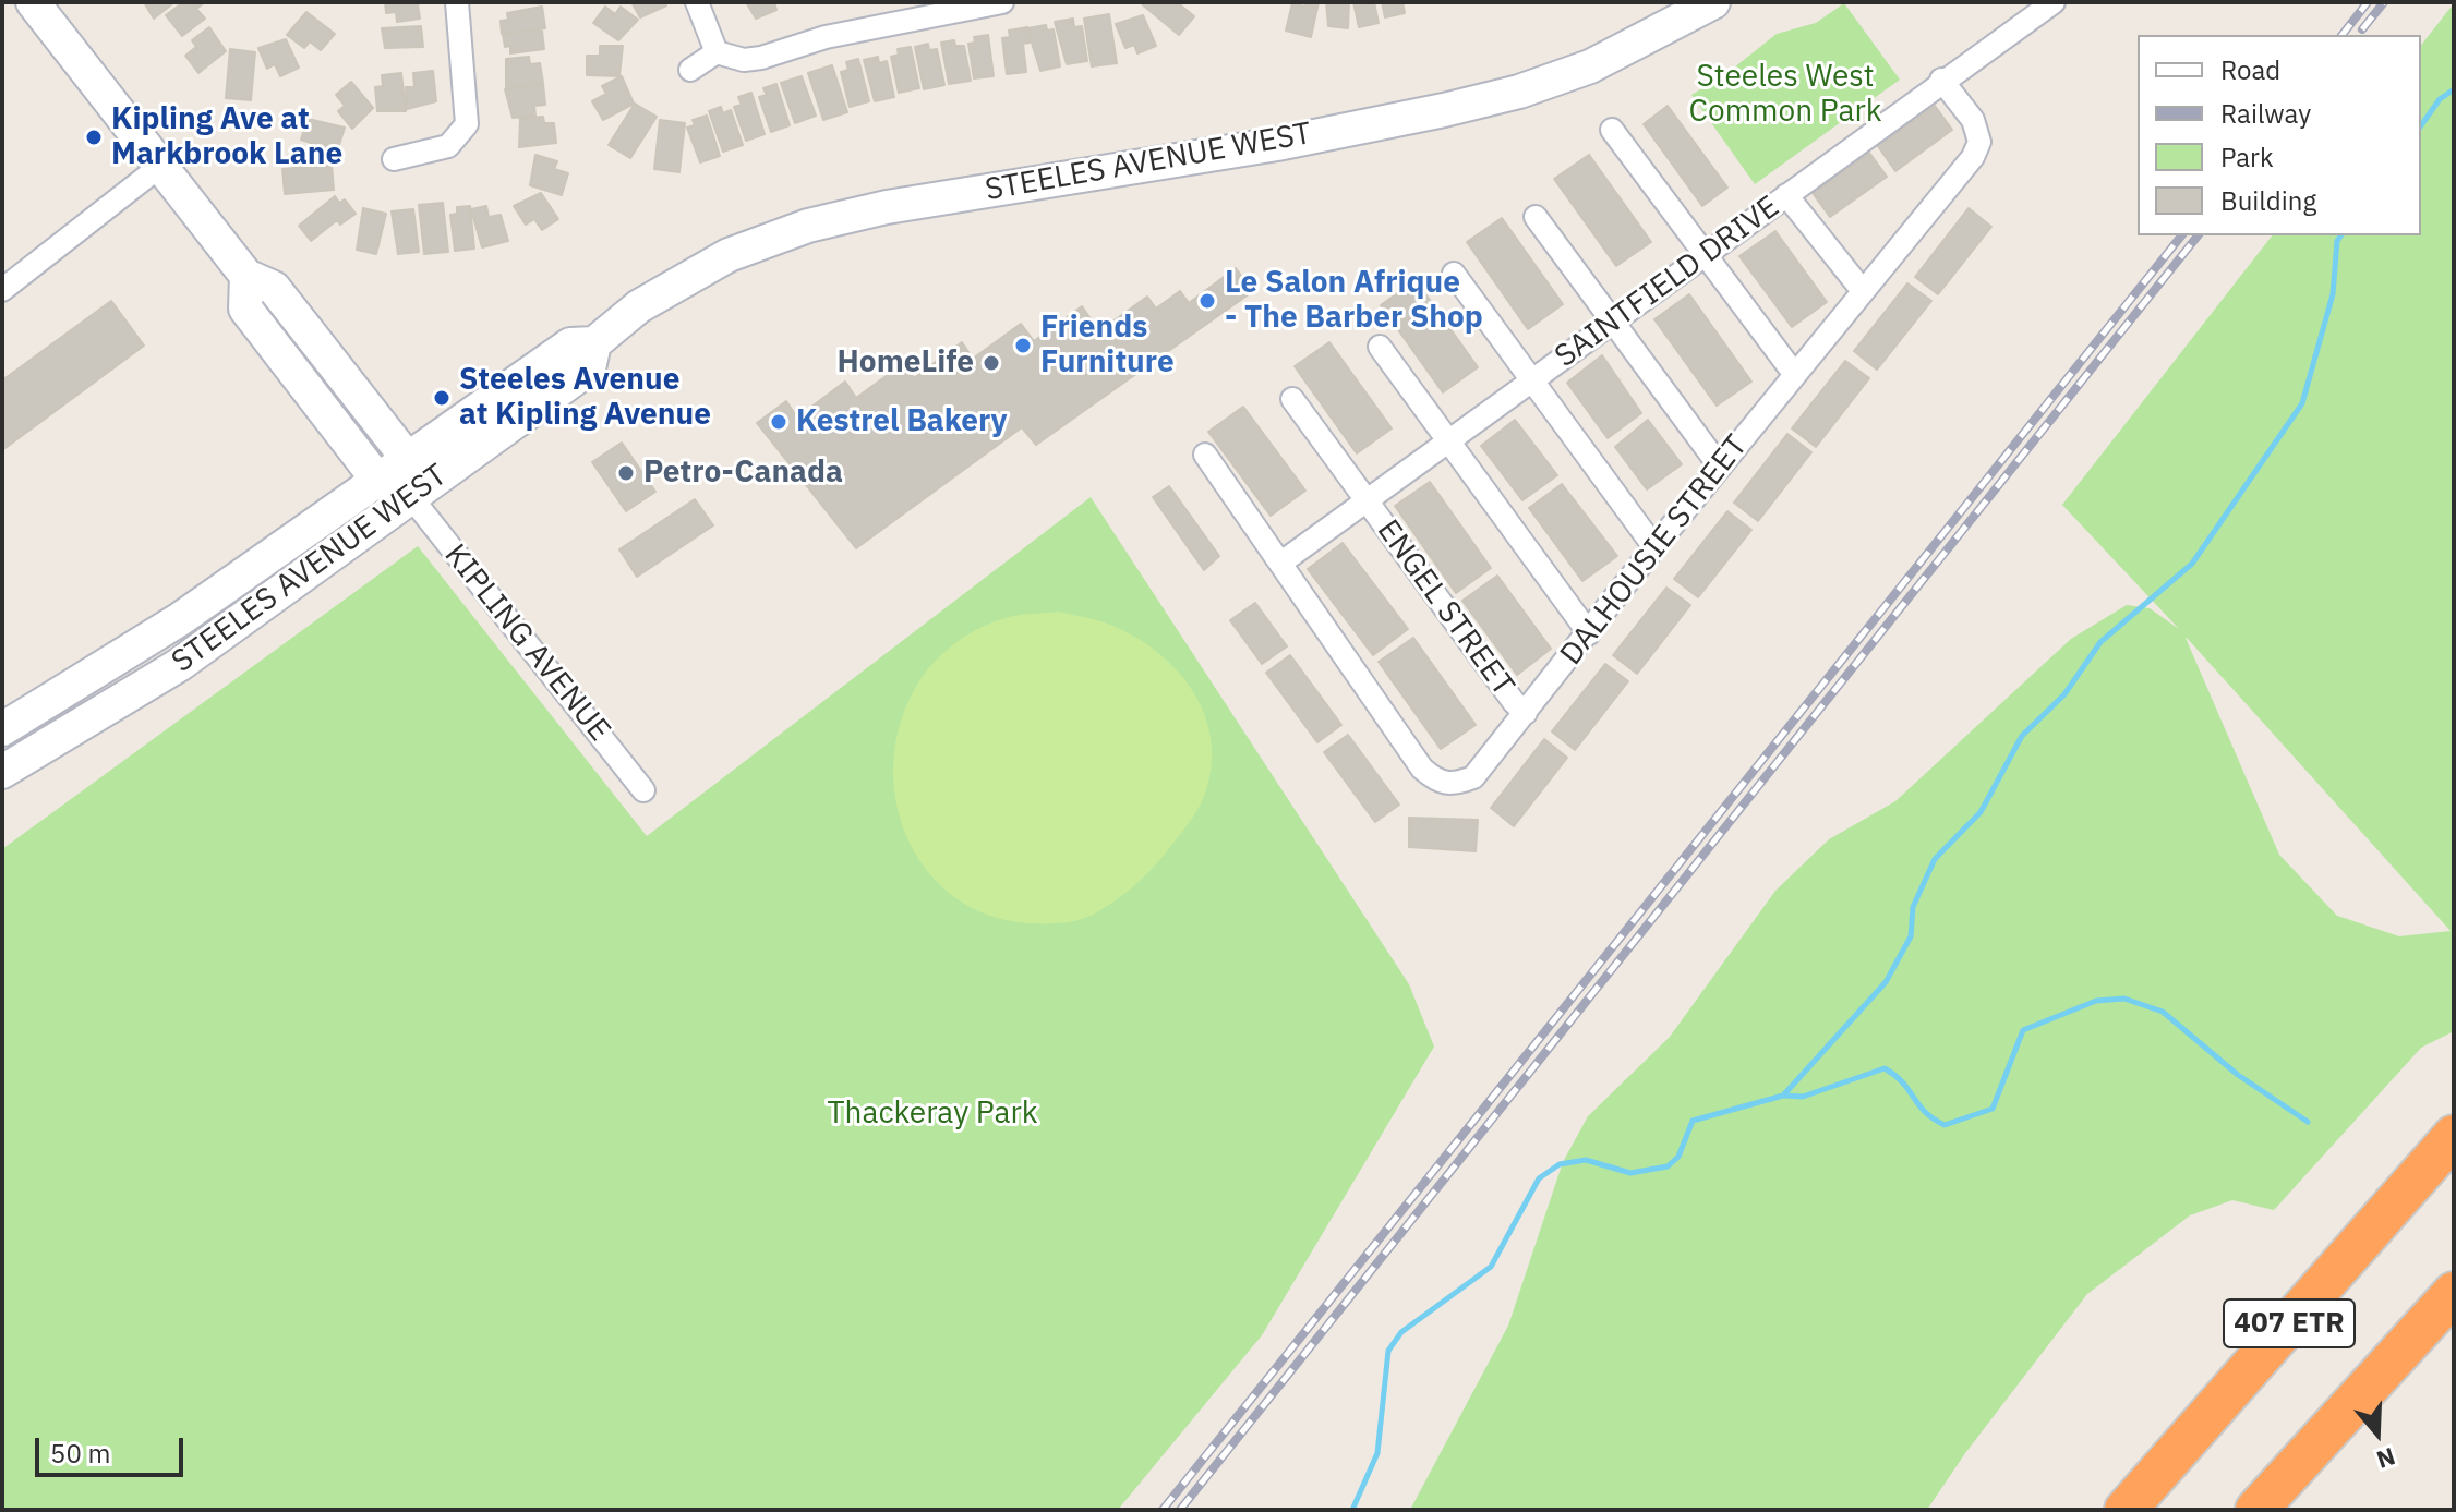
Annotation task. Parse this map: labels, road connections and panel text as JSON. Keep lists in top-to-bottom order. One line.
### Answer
{"streets":{"highway":["407 ETR"],"main road":["STEELES AVENUE WEST","KIPLING AVENUE"],"street":["SAINTFIELD DRIVE","DALHOUSIE STREET","ENGEL STREET"]},"crossings":[["STEELES AVENUE WEST","KIPLING AVENUE"],["SAINTFIELD DRIVE","DALHOUSIE STREET"],["SAINTFIELD DRIVE","ENGEL STREET"],["DALHOUSIE STREET","ENGEL STREET"]],"parks":["Steeles West Common Park","Thackeray Park"],"places":["Kipling Ave at Markbrook Lane","Le Salon Afrique - The Barber Shop","Friends Furniture","HomeLife","Steeles Avenue at Kipling Avenue","Kestrel Bakery","Petro-Canada"],"legend":["Road","Railway","Park","Building"],"scale_bar":"50 m","north":"bottom"}
